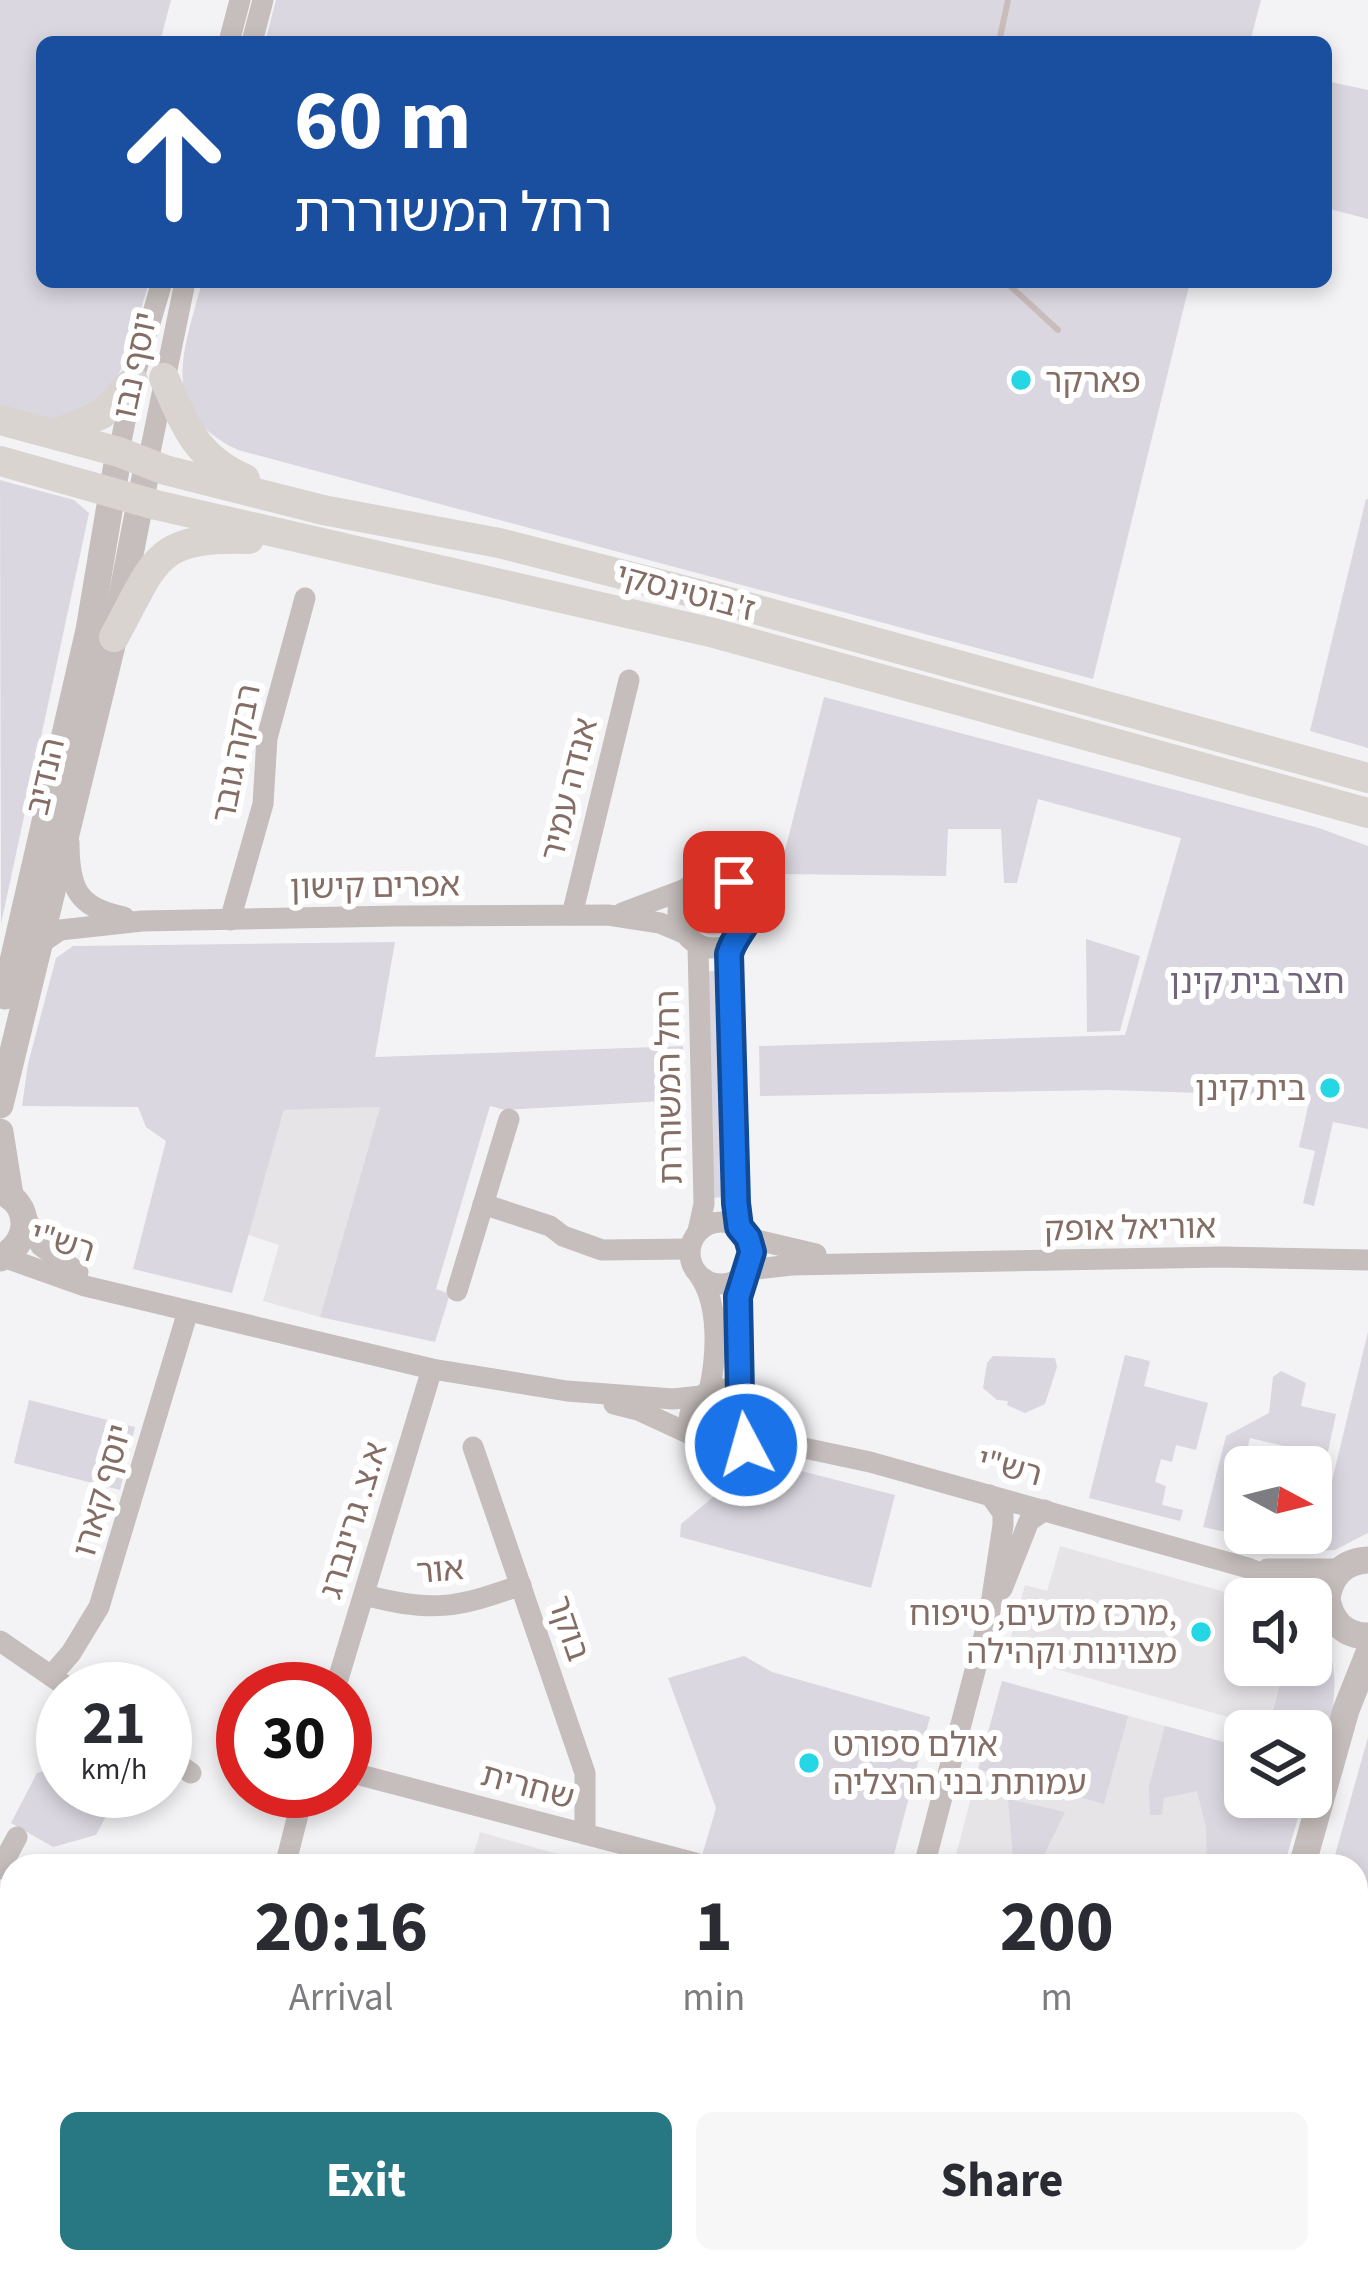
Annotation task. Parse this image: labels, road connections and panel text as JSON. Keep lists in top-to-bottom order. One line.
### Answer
{"streets":{"main road":["ז'בוטינסקי"],"street":["יוסף נבו","רבקה גובר","הנדיב","אנדה עמיר","אפרים קישון","רחל המשוררת","אוריאל אופק","רש\"י","יוסף קארו","א.צ. גרינברג","אור","בוקר","שחרית"]},"crossings":[["יוסף נבו","ז'בוטינסקי"],["יוסף נבו","הנדיב"],["ז'בוטינסקי","הנדיב"],["רבקה גובר","אפרים קישון"],["הנדיב","אפרים קישון"],["אנדה עמיר","אפרים קישון"],["אפרים קישון","רחל המשוררת"],["רחל המשוררת","אוריאל אופק"],["רש\"י","יוסף קארו"],["רש\"י","א.צ. גרינברג"],["א.צ. גרינברג","אור"],["אור","בוקר"],["בוקר","שחרית"]],"parks":["חצר בית קינן"],"places":["פארקר","בית קינן","מרכז מדעים, טיפוח, מצוינות וקהילה","אולם ספורט עמותת בני הרצליה"],"north":"right","page":{"turn":["60 m","רחל המשוררת"],"speed":"21 km/h","limit":"30","eta":["20:16","Arrival","1","min","200","m"],"buttons":["Exit","Share"]}}
